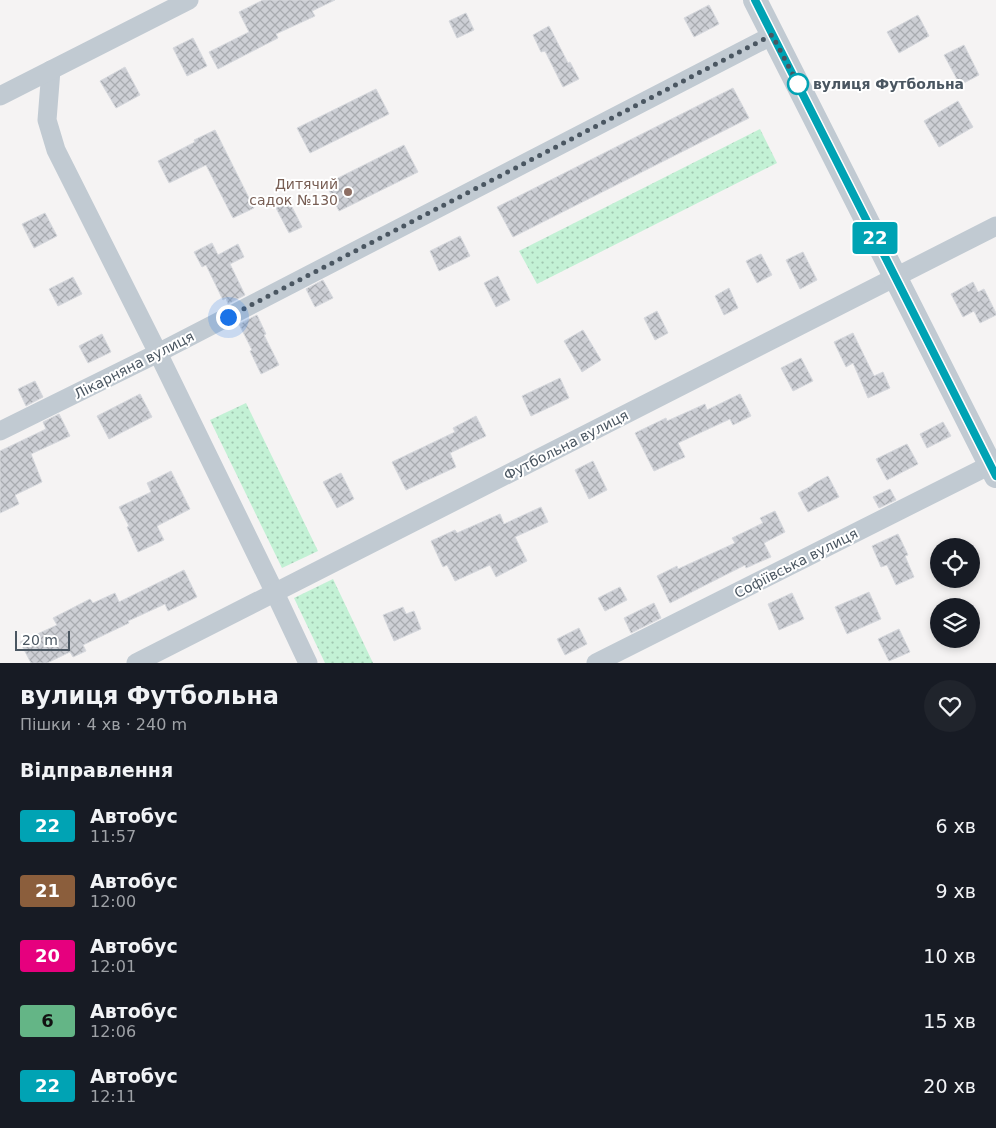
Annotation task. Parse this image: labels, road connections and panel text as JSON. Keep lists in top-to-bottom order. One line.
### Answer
{"streets":{"street":["Лікарняна вулиця","Футбольна вулиця","Софіївська вулиця"]},"places":["вулиця Футбольна","Дитячий садок №130"],"lines":["bus line 22"],"scale_bar":"20 m","page":{"on_map":"22","scale":"20 m","heading":[["вулиця Футбольна","Пішки · 4 хв · 240 m"],"Відправлення"],"list":[{"mark":"22","name":"Автобус","note":"11:57","value":"6 хв"},{"mark":"21","name":"Автобус","note":"12:00","value":"9 хв"},{"mark":"20","name":"Автобус","note":"12:01","value":"10 хв"},{"mark":"6","name":"Автобус","note":"12:06","value":"15 хв"},{"mark":"22","name":"Автобус","note":"12:11","value":"20 хв"}]}}
